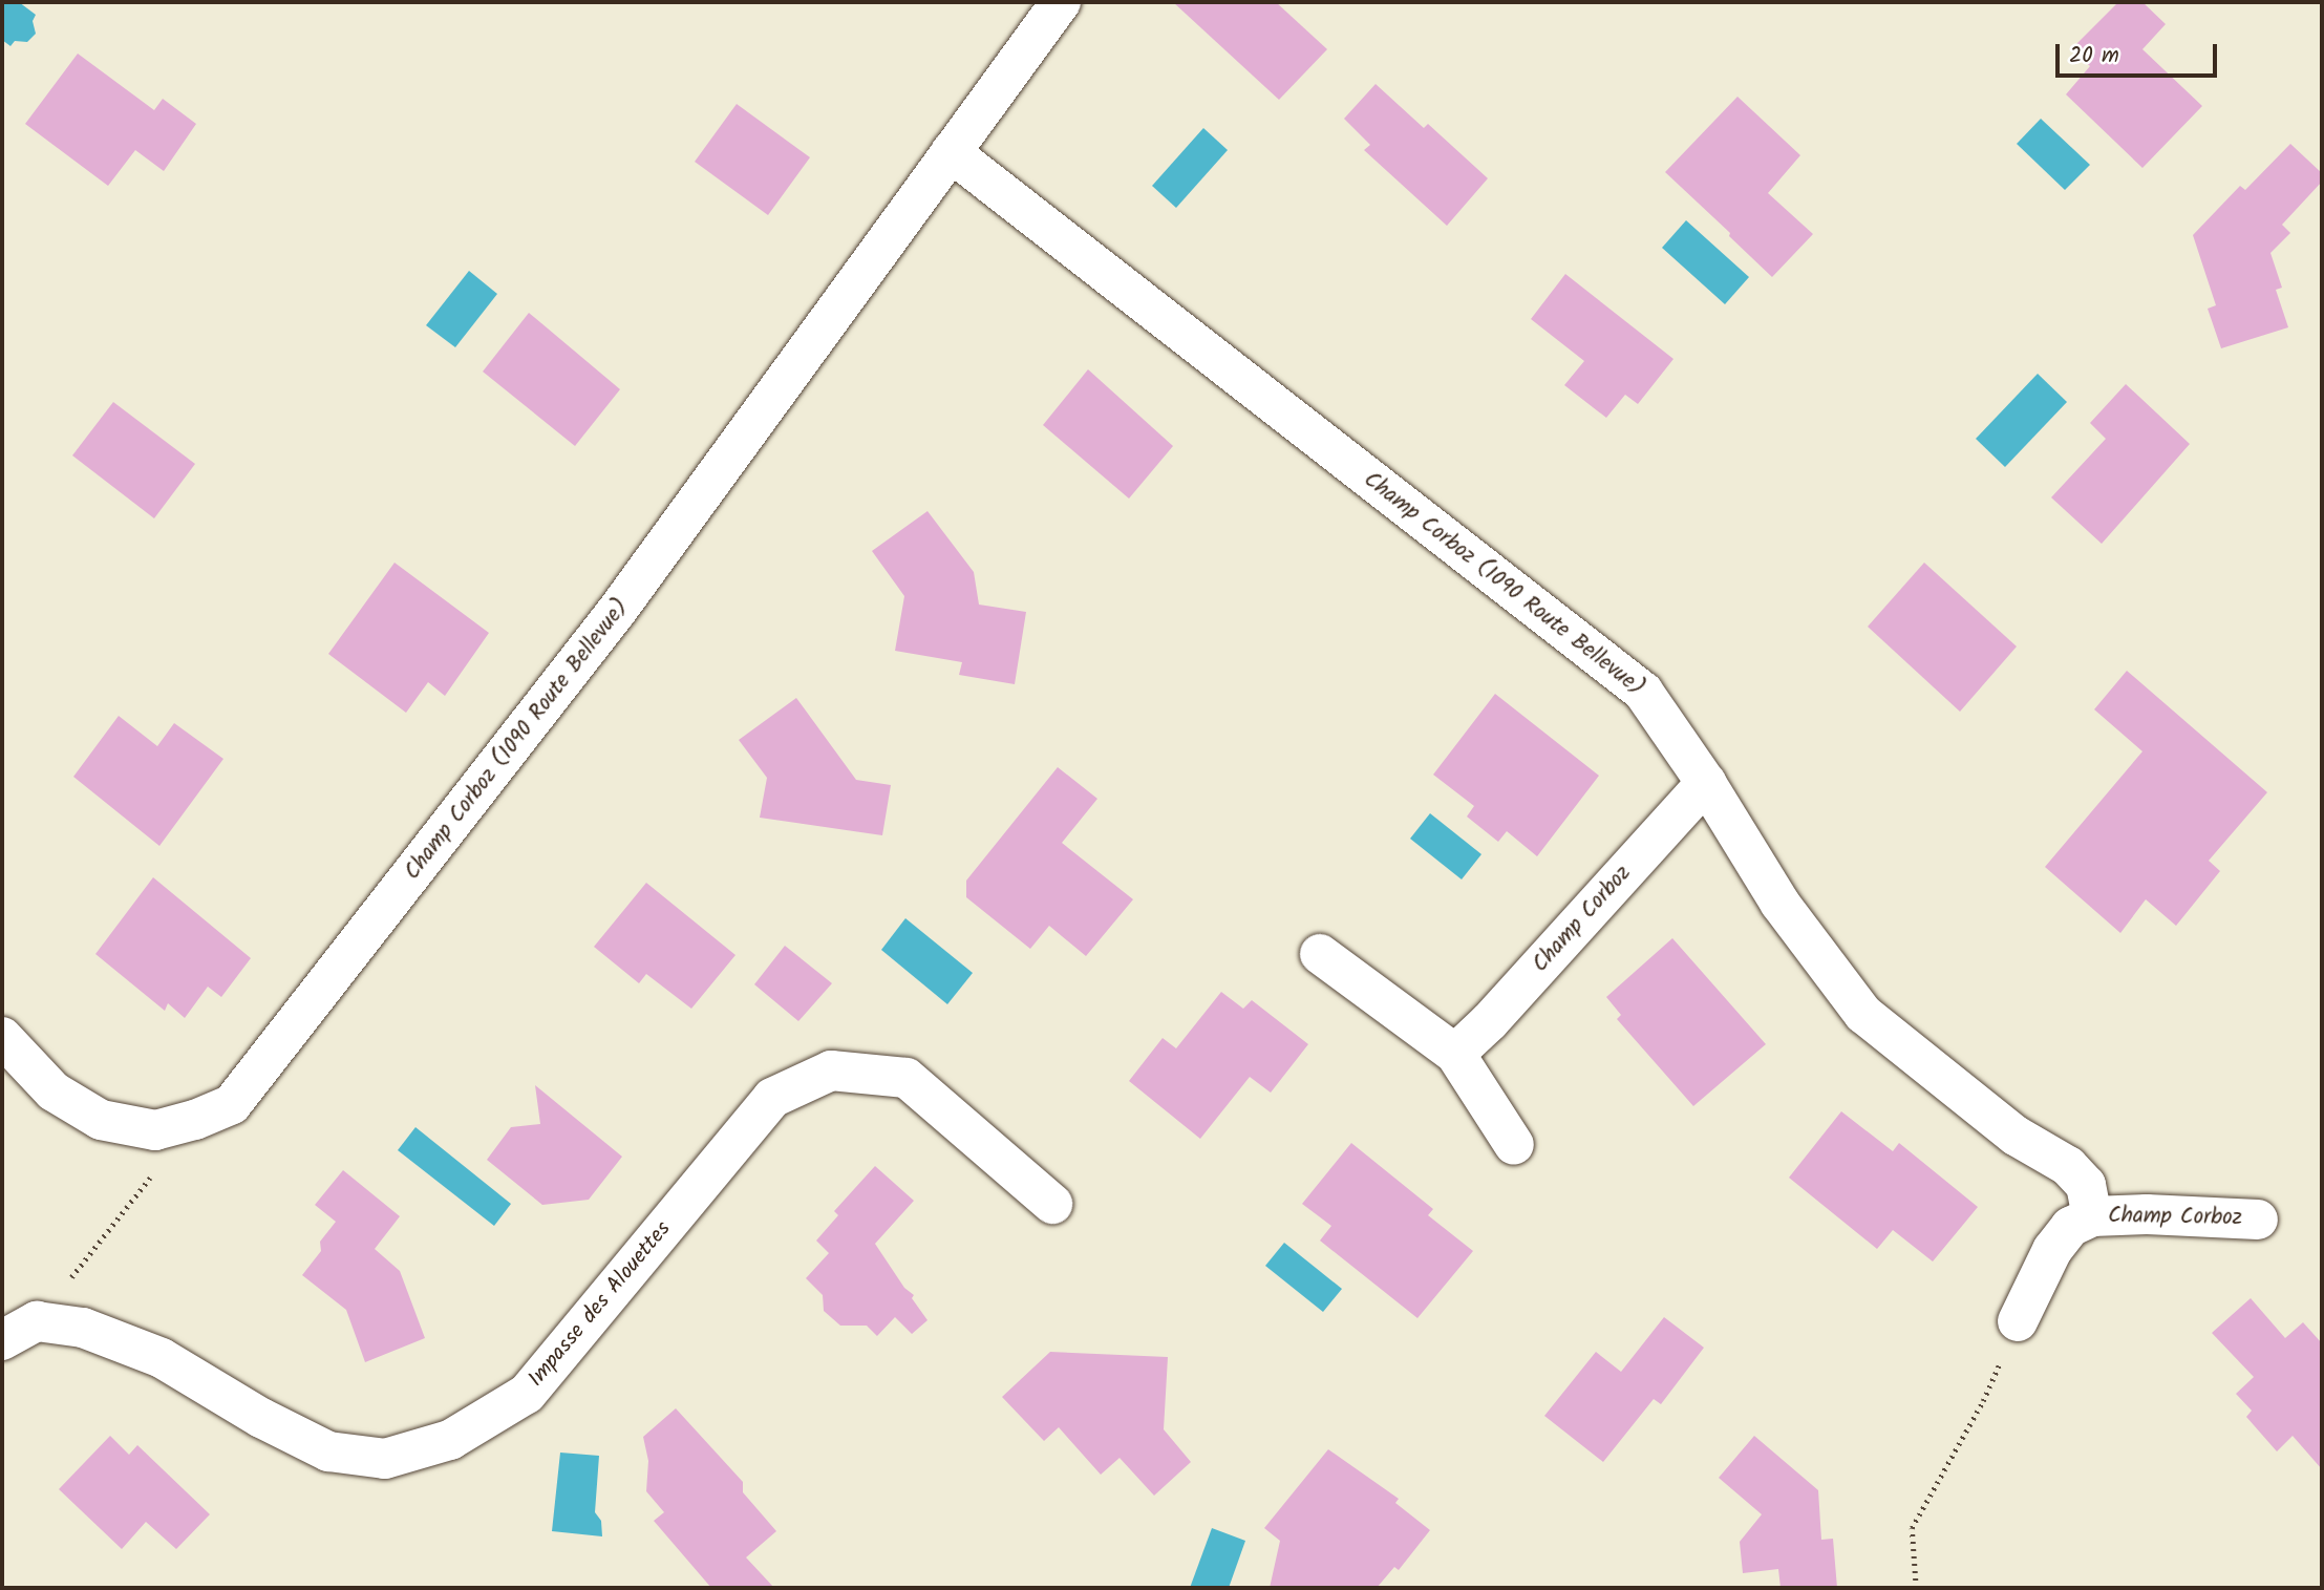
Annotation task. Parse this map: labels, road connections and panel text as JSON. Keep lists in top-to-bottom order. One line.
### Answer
{"streets":{"street":["Champ Corboz (1090 Route Bellevue)","Champ Corboz","Impasse des Alouettes"]},"crossings":[["Champ Corboz (1090 Route Bellevue)","Champ Corboz"]],"scale_bar":"20 m"}
